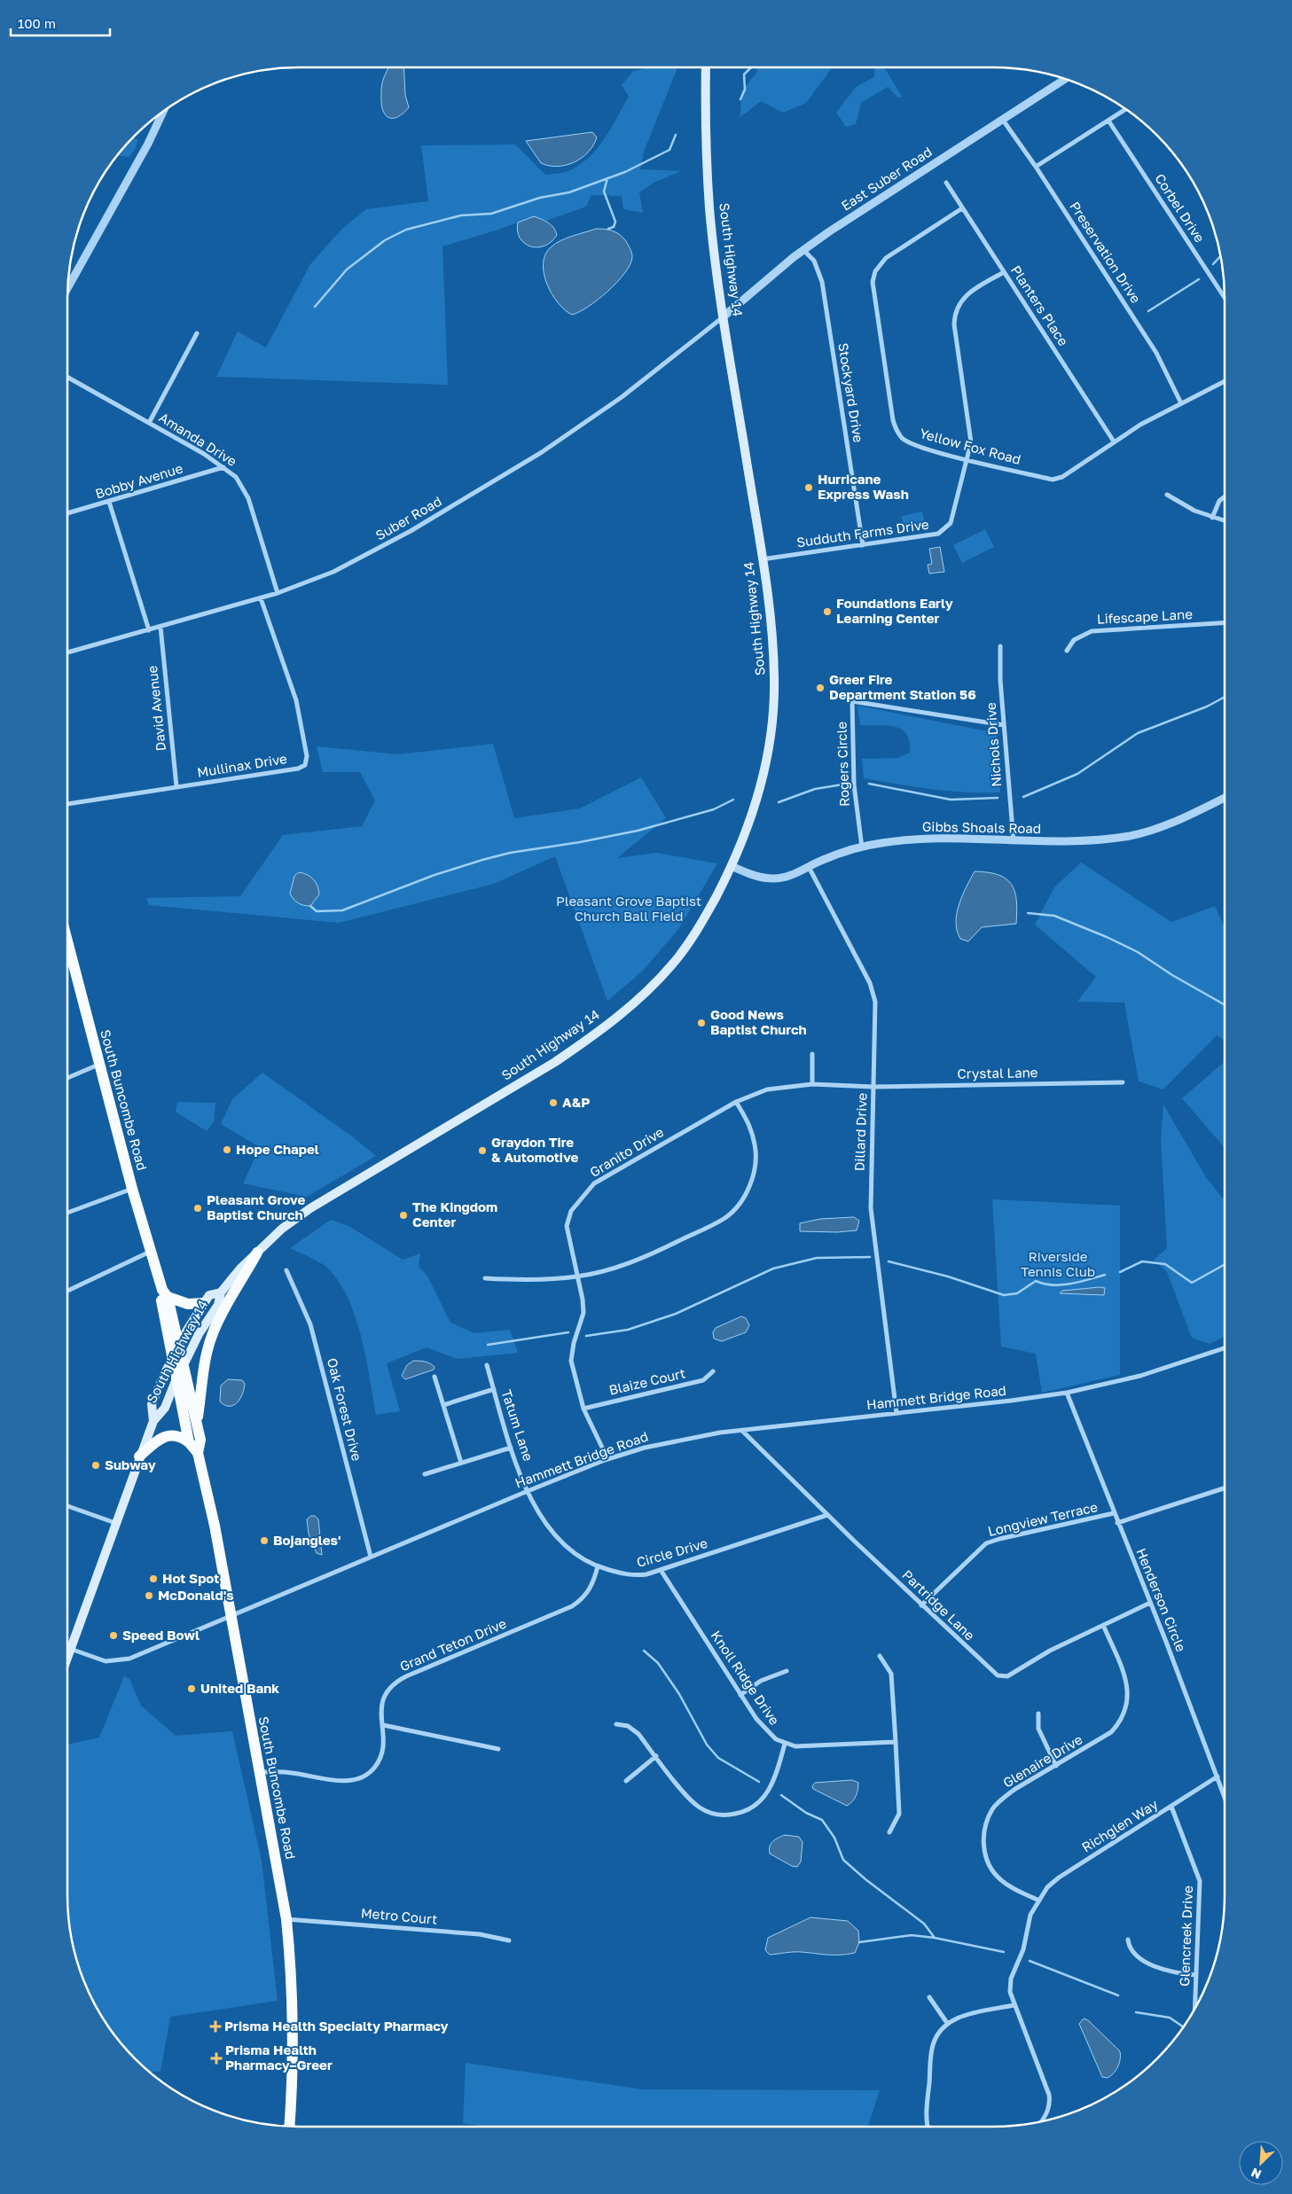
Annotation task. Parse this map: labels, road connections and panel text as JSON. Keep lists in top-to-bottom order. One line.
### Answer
{"streets":{"main road":["South Highway 14","South Buncombe Road"],"street":["East Suber Road","Corbel Drive","Preservation Drive","Planters Place","Stockyard Drive","Amanda Drive","Yellow Fox Road","Bobby Avenue","Suber Road","Sudduth Farms Drive","Lifescape Lane","David Avenue","Nichols Drive","Rogers Circle","Mullinax Drive","Gibbs Shoals Road","Crystal Lane","Dillard Drive","Granito Drive","Blaize Court","Hammett Bridge Road","Oak Forest Drive","Tatum Lane","Longview Terrace","Circle Drive","Henderson Circle","Partridge Lane","Grand Teton Drive","Knoll Ridge Drive","Glenaire Drive","Richglen Way","Metro Court","Glencreek Drive"]},"crossings":[["East Suber Road","Preservation Drive"],["East Suber Road","South Highway 14"],["East Suber Road","Stockyard Drive"],["East Suber Road","Suber Road"],["Preservation Drive","Yellow Fox Road"],["South Highway 14","Suber Road"],["South Highway 14","Sudduth Farms Drive"],["South Highway 14","Gibbs Shoals Road"],["South Highway 14","South Buncombe Road"],["South Highway 14","Hammett Bridge Road"],["Planters Place","Yellow Fox Road"],["Planters Place","Sudduth Farms Drive"],["Stockyard Drive","Sudduth Farms Drive"],["Amanda Drive","Bobby Avenue"],["Amanda Drive","Suber Road"],["Yellow Fox Road","Sudduth Farms Drive"],["Suber Road","David Avenue"],["Suber Road","Mullinax Drive"],["David Avenue","Mullinax Drive"],["Nichols Drive","Rogers Circle"],["Nichols Drive","Gibbs Shoals Road"],["Rogers Circle","Gibbs Shoals Road"],["Gibbs Shoals Road","Dillard Drive"],["Crystal Lane","Dillard Drive"],["Crystal Lane","Granito Drive"],["South Buncombe Road","Hammett Bridge Road"],["South Buncombe Road","Grand Teton Drive"],["South Buncombe Road","Metro Court"],["Dillard Drive","Granito Drive"],["Dillard Drive","Hammett Bridge Road"],["Granito Drive","Blaize Court"],["Granito Drive","Hammett Bridge Road"],["Hammett Bridge Road","Oak Forest Drive"],["Hammett Bridge Road","Tatum Lane"],["Hammett Bridge Road","Circle Drive"],["Hammett Bridge Road","Henderson Circle"],["Hammett Bridge Road","Partridge Lane"],["Tatum Lane","Circle Drive"],["Longview Terrace","Henderson Circle"],["Longview Terrace","Partridge Lane"],["Circle Drive","Partridge Lane"],["Circle Drive","Grand Teton Drive"],["Circle Drive","Knoll Ridge Drive"],["Henderson Circle","Partridge Lane"],["Henderson Circle","Richglen Way"],["Partridge Lane","Glenaire Drive"],["Glenaire Drive","Richglen Way"],["Richglen Way","Glencreek Drive"]],"parks":["Pleasant Grove Baptist Church Ball Field","Riverside Tennis Club"],"places":{"other":["Hurricane Express Wash","Foundations Early Learning Center","Greer Fire Department Station 56","Good News Baptist Church","A&P","Hope Chapel","Graydon Tire & Automotive","Pleasant Grove Baptist Church","The Kingdom Center","Subway","Bojangles'","Hot Spot","McDonald's","Speed Bowl","United Bank"],"health":["Prisma Health Specialty Pharmacy","Prisma Health Pharmacy–Greer"]},"scale_bar":"100 m","north":"bottom left"}
